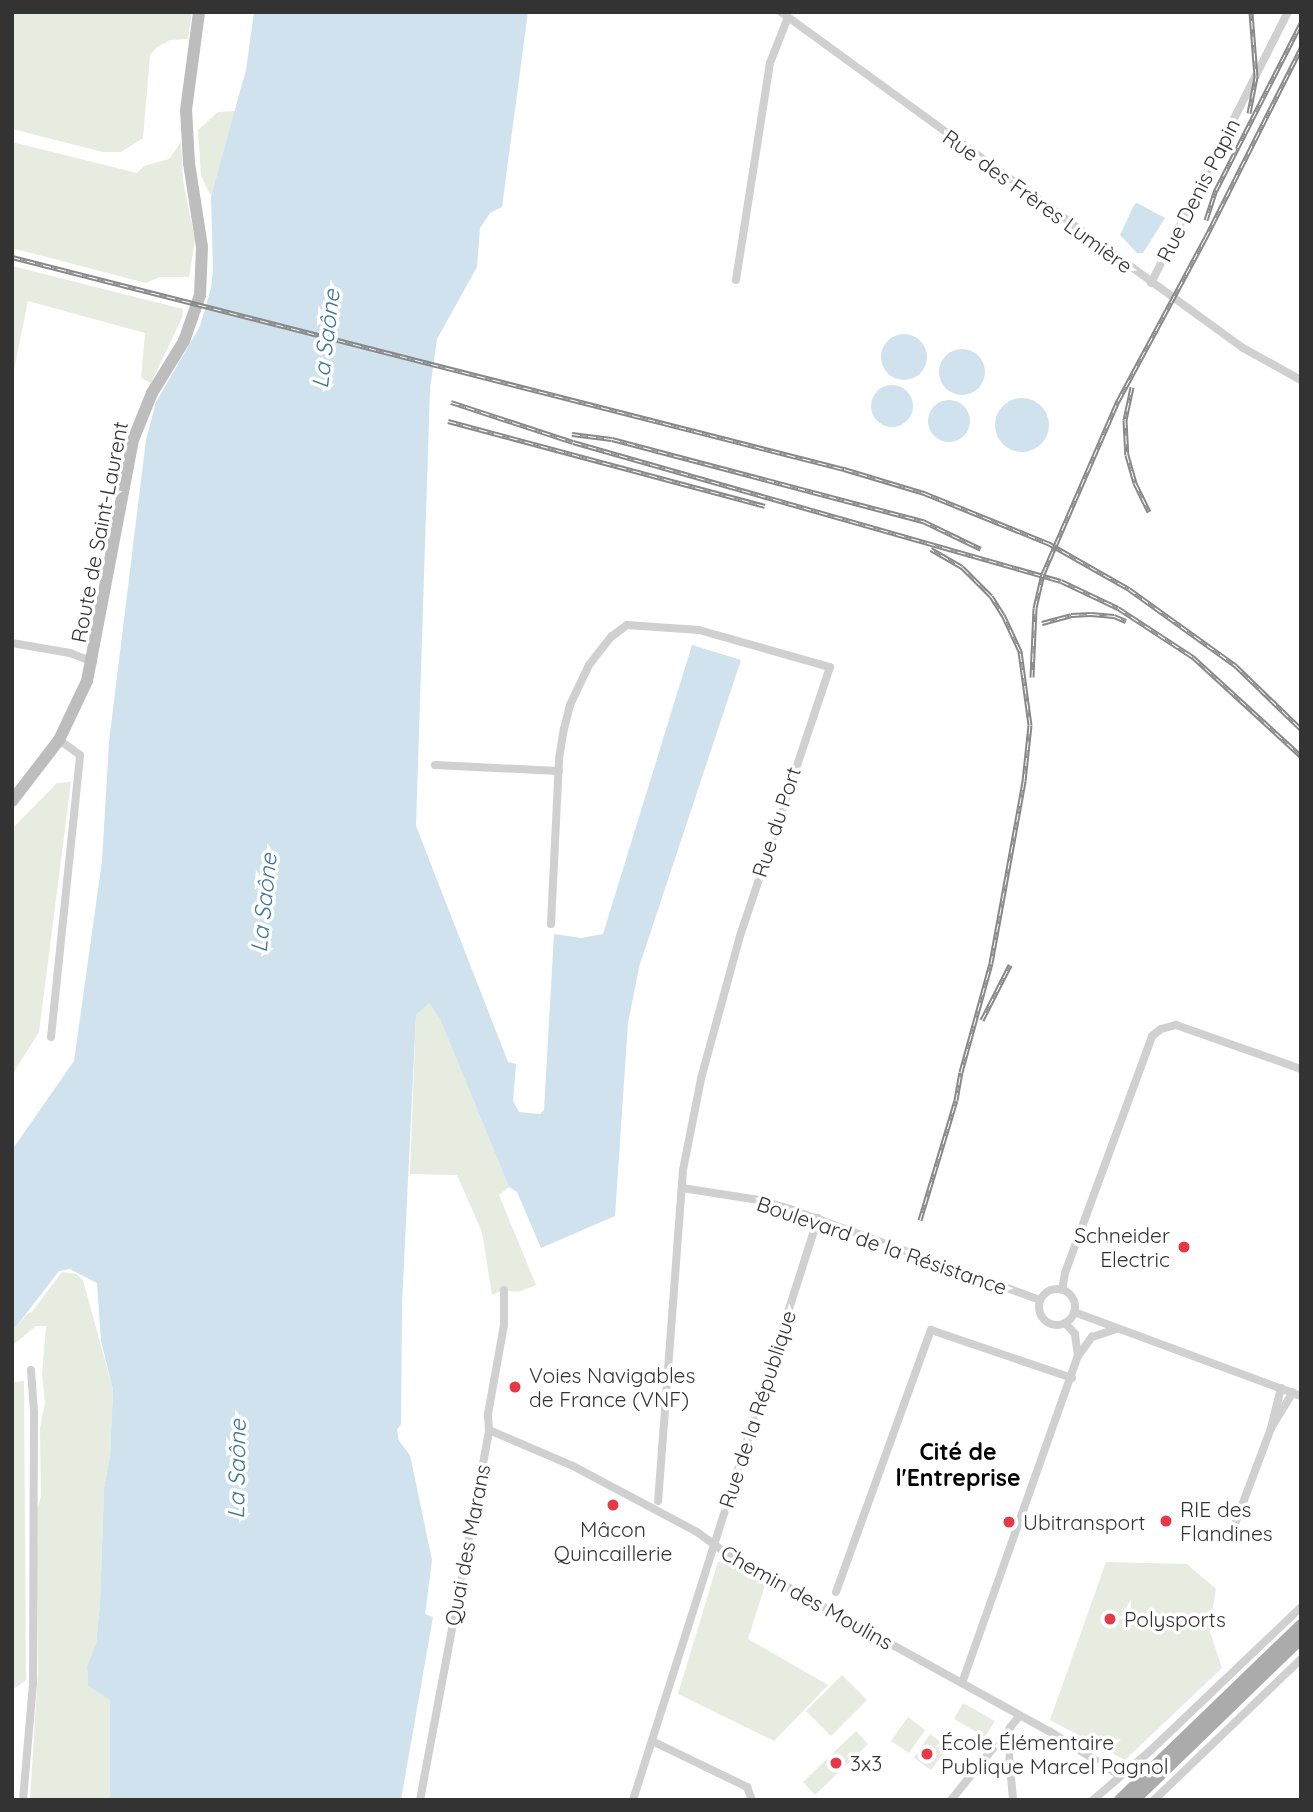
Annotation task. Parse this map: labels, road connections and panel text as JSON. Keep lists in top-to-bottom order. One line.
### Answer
{"streets":{"main road":["Route de Saint-Laurent"],"street":["Rue Denis Papin","Rue des Frères Lumière","Rue du Port","Boulevard de la Résistance","Rue de la République","Quai des Marans","Chemin des Moulins"]},"crossings":[["Rue Denis Papin","Rue des Frères Lumière"],["Rue du Port","Boulevard de la Résistance"],["Boulevard de la Résistance","Rue de la République"],["Rue de la République","Chemin des Moulins"],["Quai des Marans","Chemin des Moulins"]],"districts":["Cité de l'Entreprise"],"water":["La Saône"],"places":["Schneider Electric","Voies Navigables de France (VNF)","Mâcon Quincaillerie","RIE des Flandines","Ubitransport","Polysports","École Élémentaire Publique Marcel Pagnol","3x3"]}
